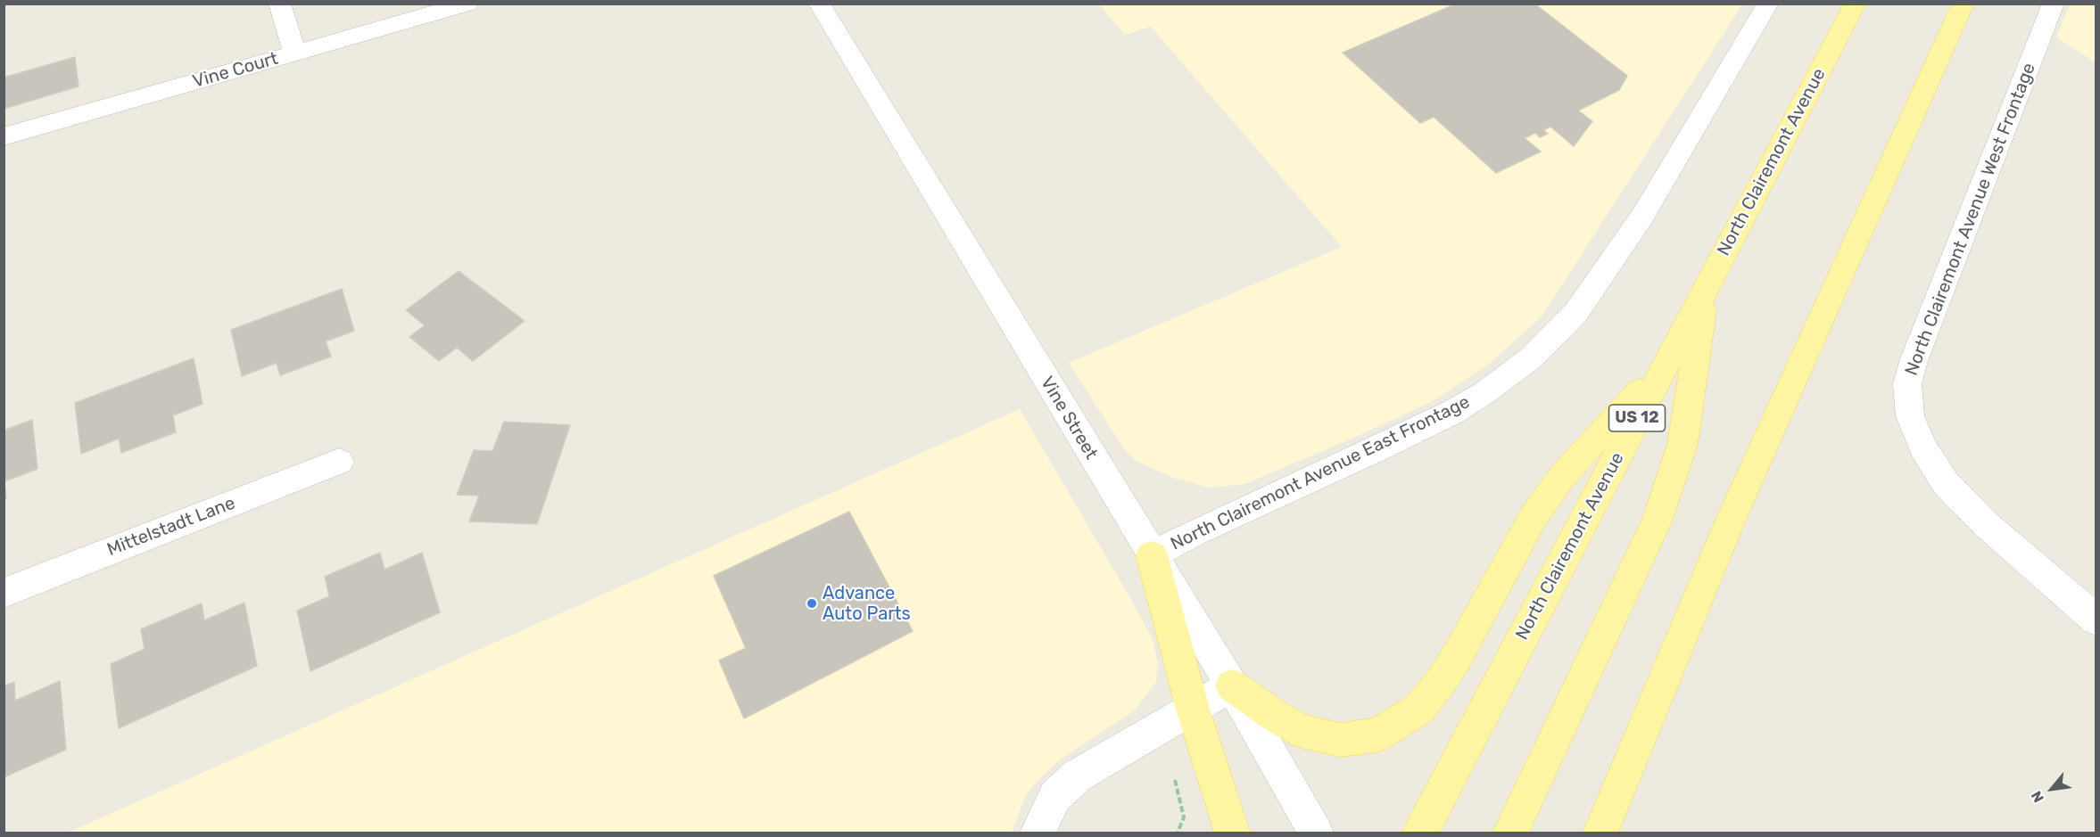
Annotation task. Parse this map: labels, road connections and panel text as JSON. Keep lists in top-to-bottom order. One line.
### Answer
{"streets":{"main road":["North Clairemont Avenue","US 12"],"street":["Vine Court","North Clairemont Avenue West Frontage","Vine Street","North Clairemont Avenue East Frontage","Mittelstadt Lane"]},"crossings":[["Vine Street","North Clairemont Avenue East Frontage"]],"places":["Advance Auto Parts"],"north":"bottom left"}
